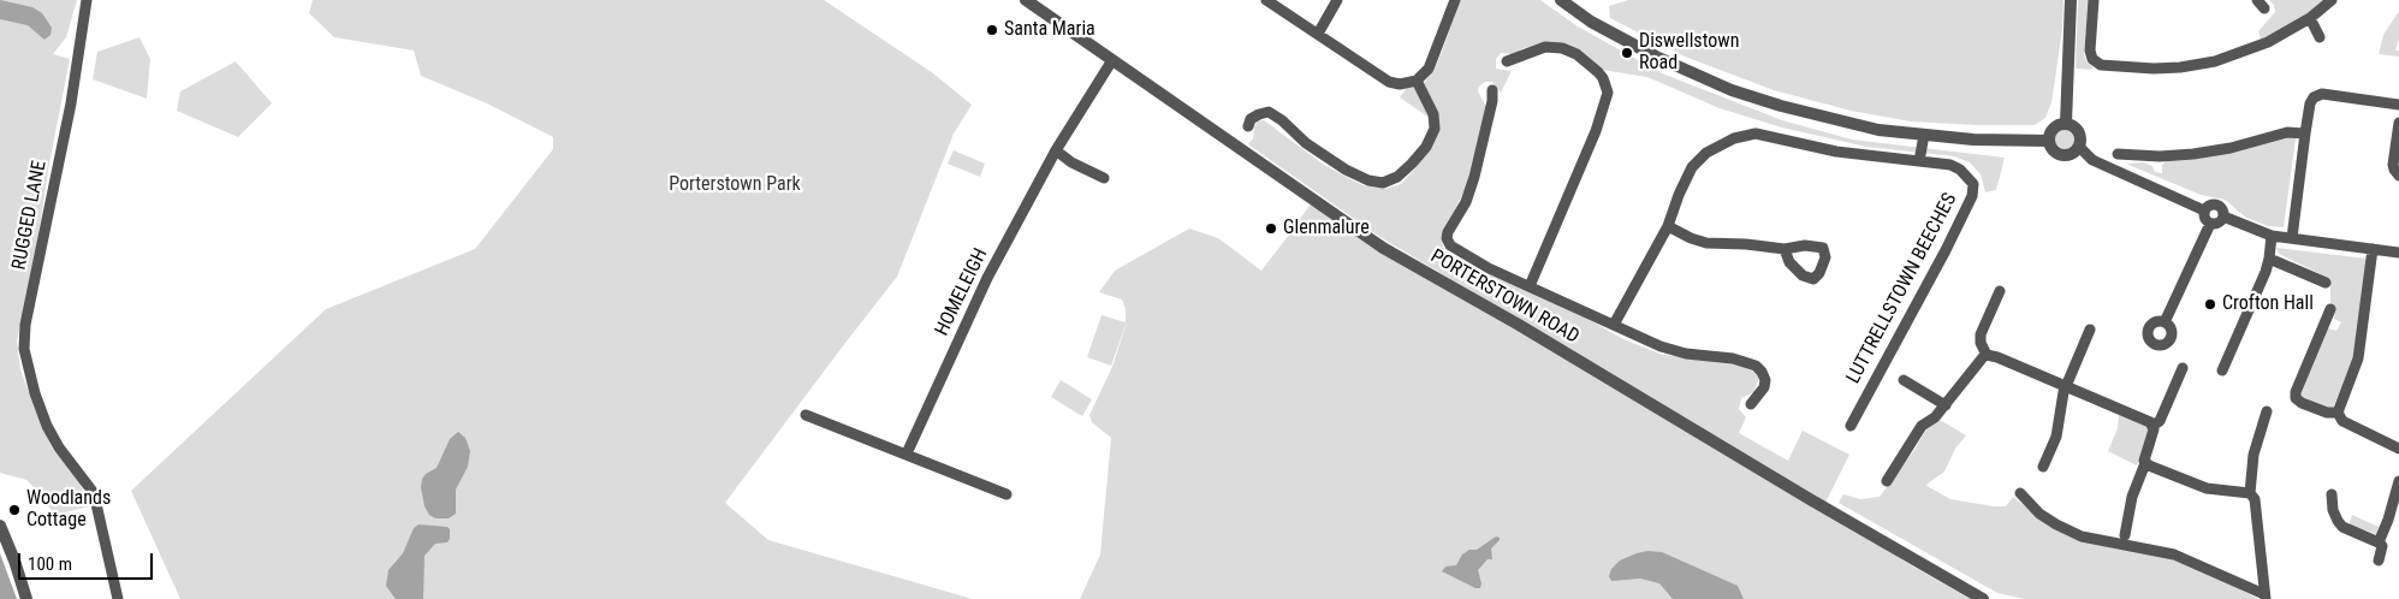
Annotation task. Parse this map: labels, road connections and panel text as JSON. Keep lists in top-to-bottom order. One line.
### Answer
{"streets":{"street":["RUGGED LANE","LUTTRELLSTOWN BEECHES","HOMELEIGH","PORTERSTOWN ROAD"]},"crossings":[["HOMELEIGH","PORTERSTOWN ROAD"]],"parks":["Porterstown Park"],"places":["Santa Maria","Diswellstown Road","Glenmalure","Crofton Hall","Woodlands Cottage"],"scale_bar":"100 m"}
